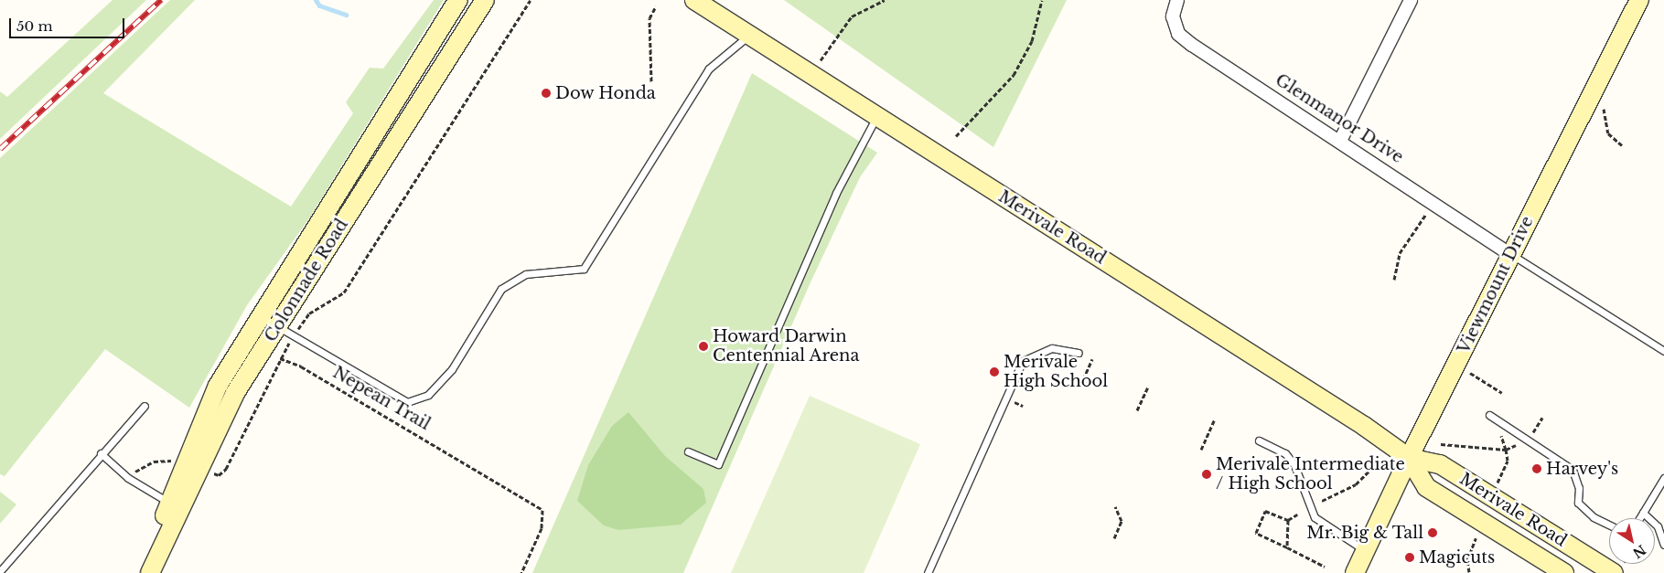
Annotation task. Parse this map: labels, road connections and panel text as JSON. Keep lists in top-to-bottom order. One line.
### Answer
{"streets":{"street":["Glenmanor Drive","Merivale Road","Colonnade Road","Viewmount Drive"],"path":["Nepean Trail"]},"crossings":[["Glenmanor Drive","Viewmount Drive"],["Merivale Road","Viewmount Drive"],["Colonnade Road","Nepean Trail"]],"places":["Dow Honda","Howard Darwin Centennial Arena","Merivale High School","Harvey's","Merivale Intermediate / High School","Mr. Big & Tall","Magicuts"],"scale_bar":"50 m","north":"bottom right"}
